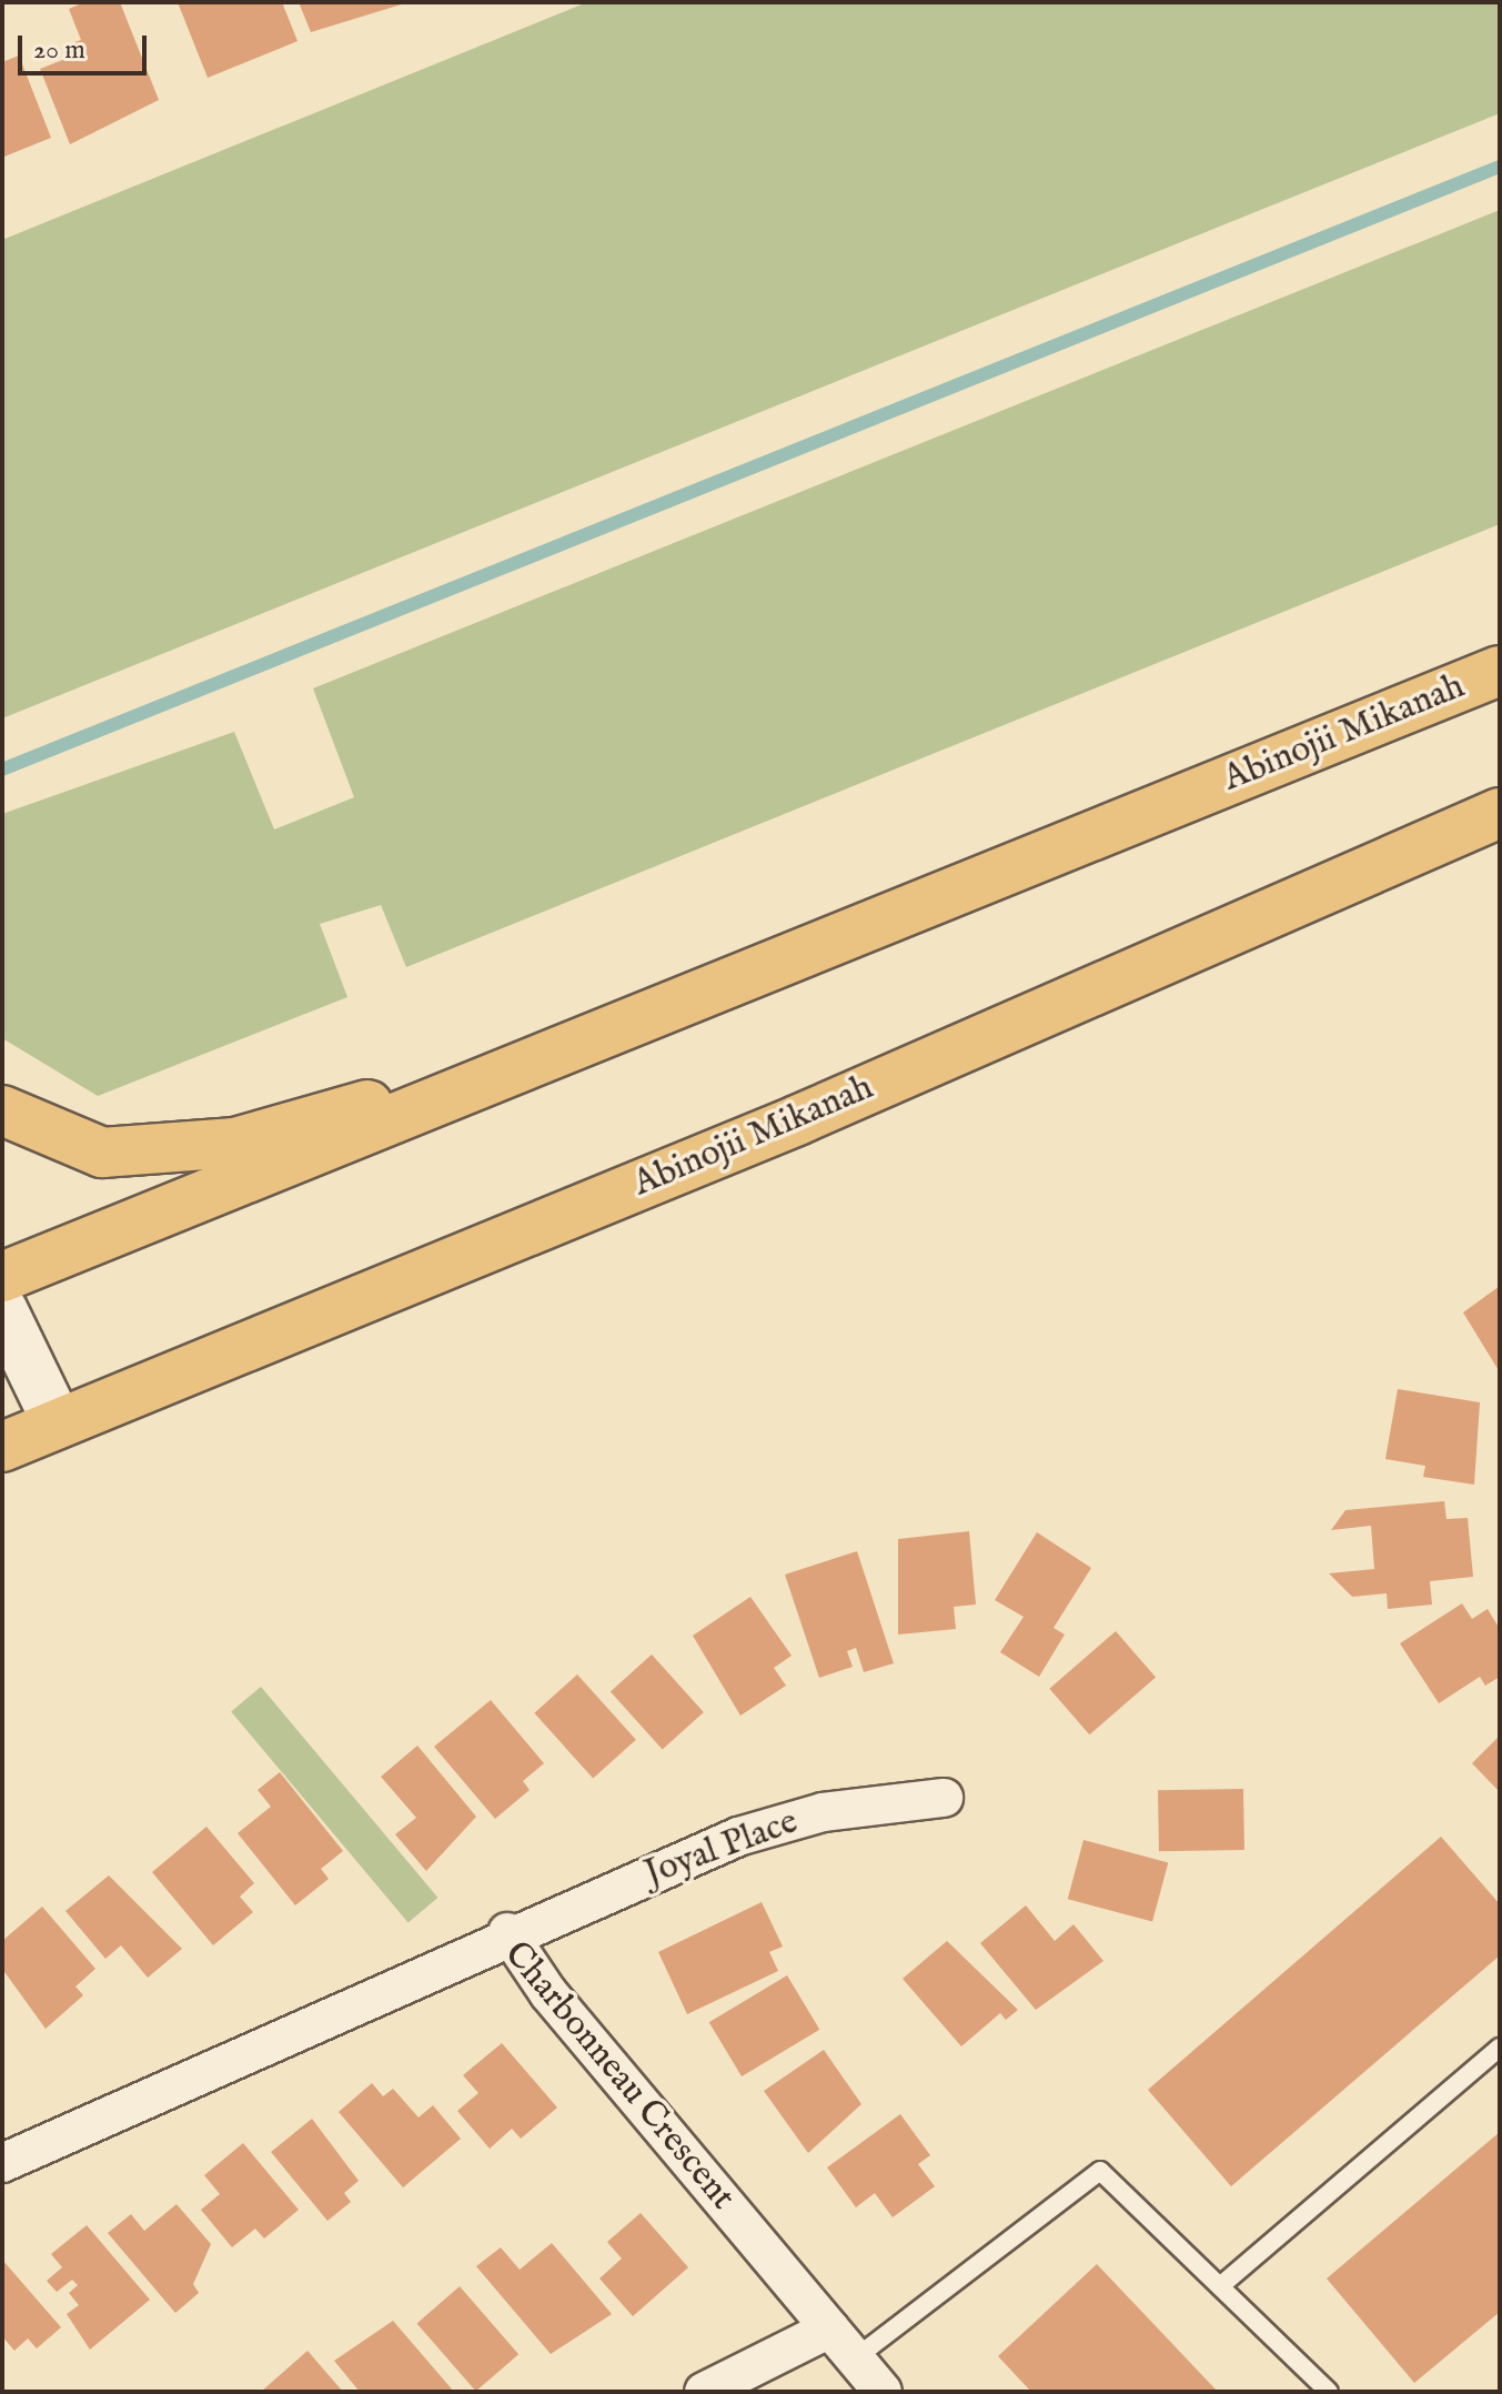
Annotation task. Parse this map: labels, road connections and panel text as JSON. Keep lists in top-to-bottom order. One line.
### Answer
{"streets":{"main road":["Abinojii Mikanah"],"street":["Joyal Place","Charbonneau Crescent"]},"crossings":[["Joyal Place","Charbonneau Crescent"]],"scale_bar":"20 m"}
